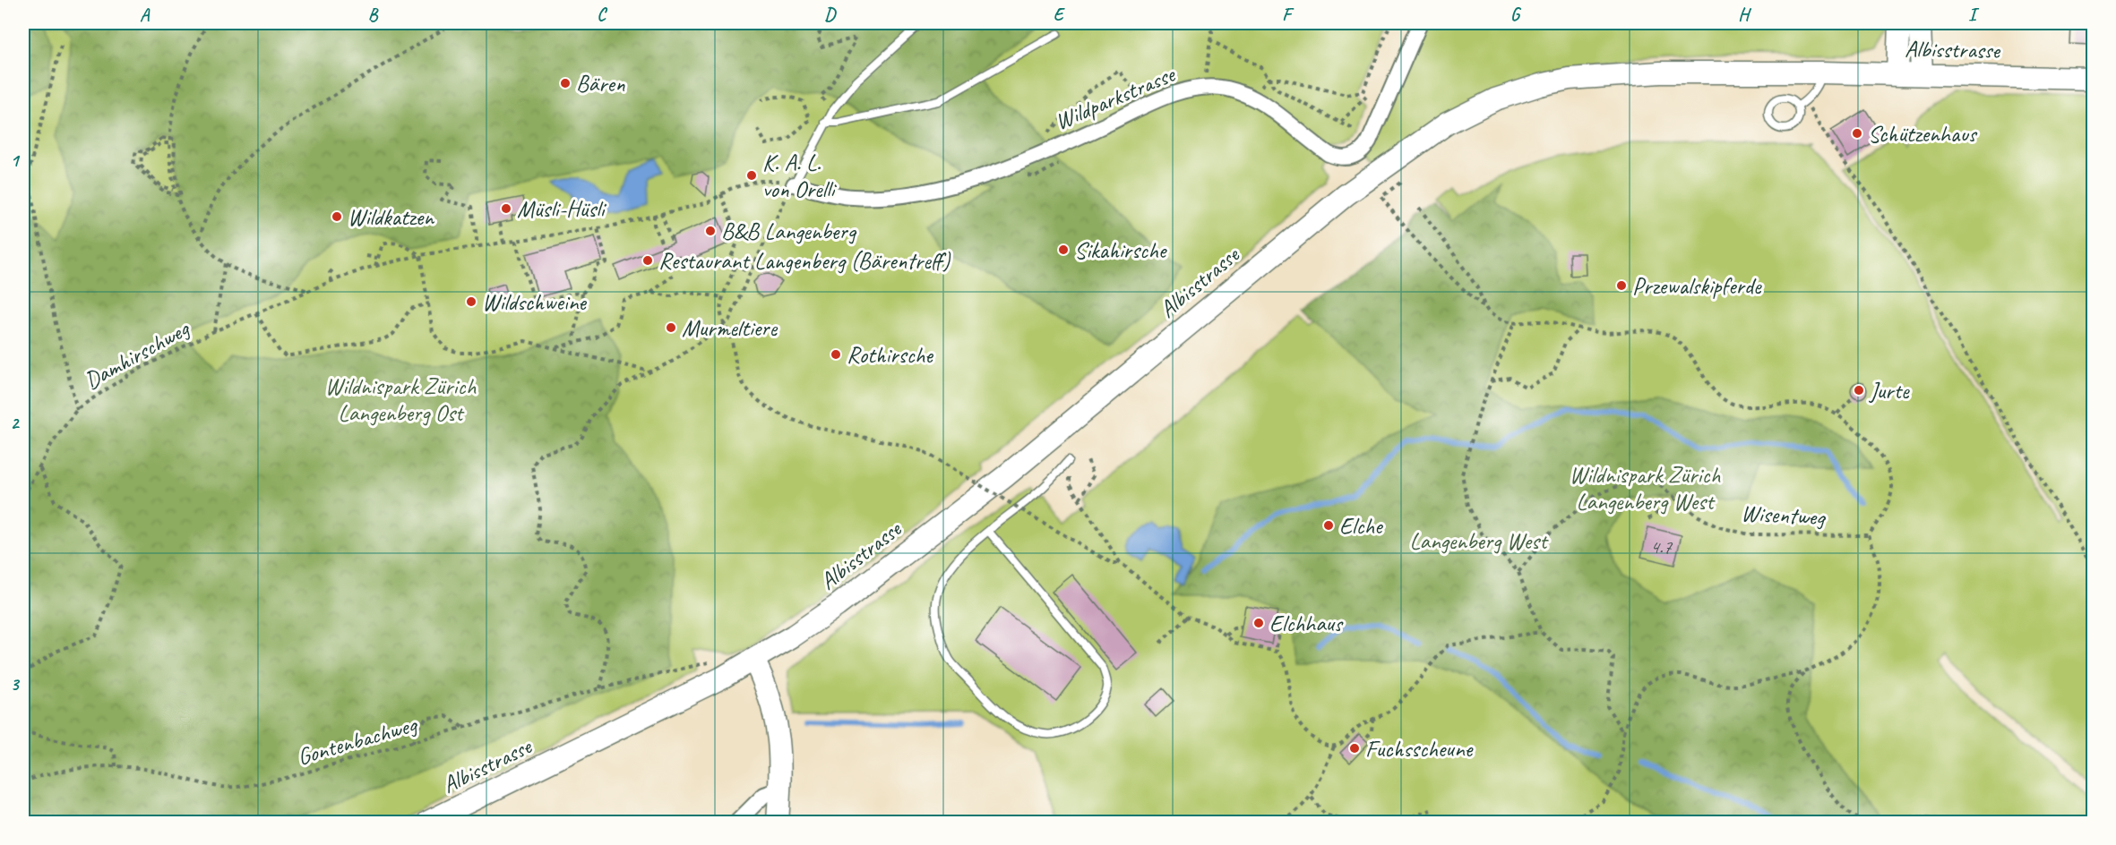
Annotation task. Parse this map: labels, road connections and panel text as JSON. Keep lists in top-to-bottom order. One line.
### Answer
{"streets":{"main road":["Albisstrasse"],"street":["Wildparkstrasse"],"path":["Damhirschweg","Wisentweg","Gontenbachweg"]},"crossings":[["Wildparkstrasse","Damhirschweg"]],"parks":["Wildnispark Zürich Langenberg Ost","Wildnispark Zürich Langenberg West","Langenberg West"],"places":["Bären","Schützenhaus","K. A. L. von Orelli","Müsli-Hüsli","Wildkatzen","B&B Langenberg","Sikahirsche","Restaurant Langenberg (Bärentreff)","Przewalskipferde","Wildschweine","Murmeltiere","Rothirsche","Jurte","Elche","Elchhaus","Fuchsscheune"],"house_numbers":["4.7"],"grid":{"columns":["A","B","C","D","E","F","G","H","I"],"rows":["1","2","3"]}}
